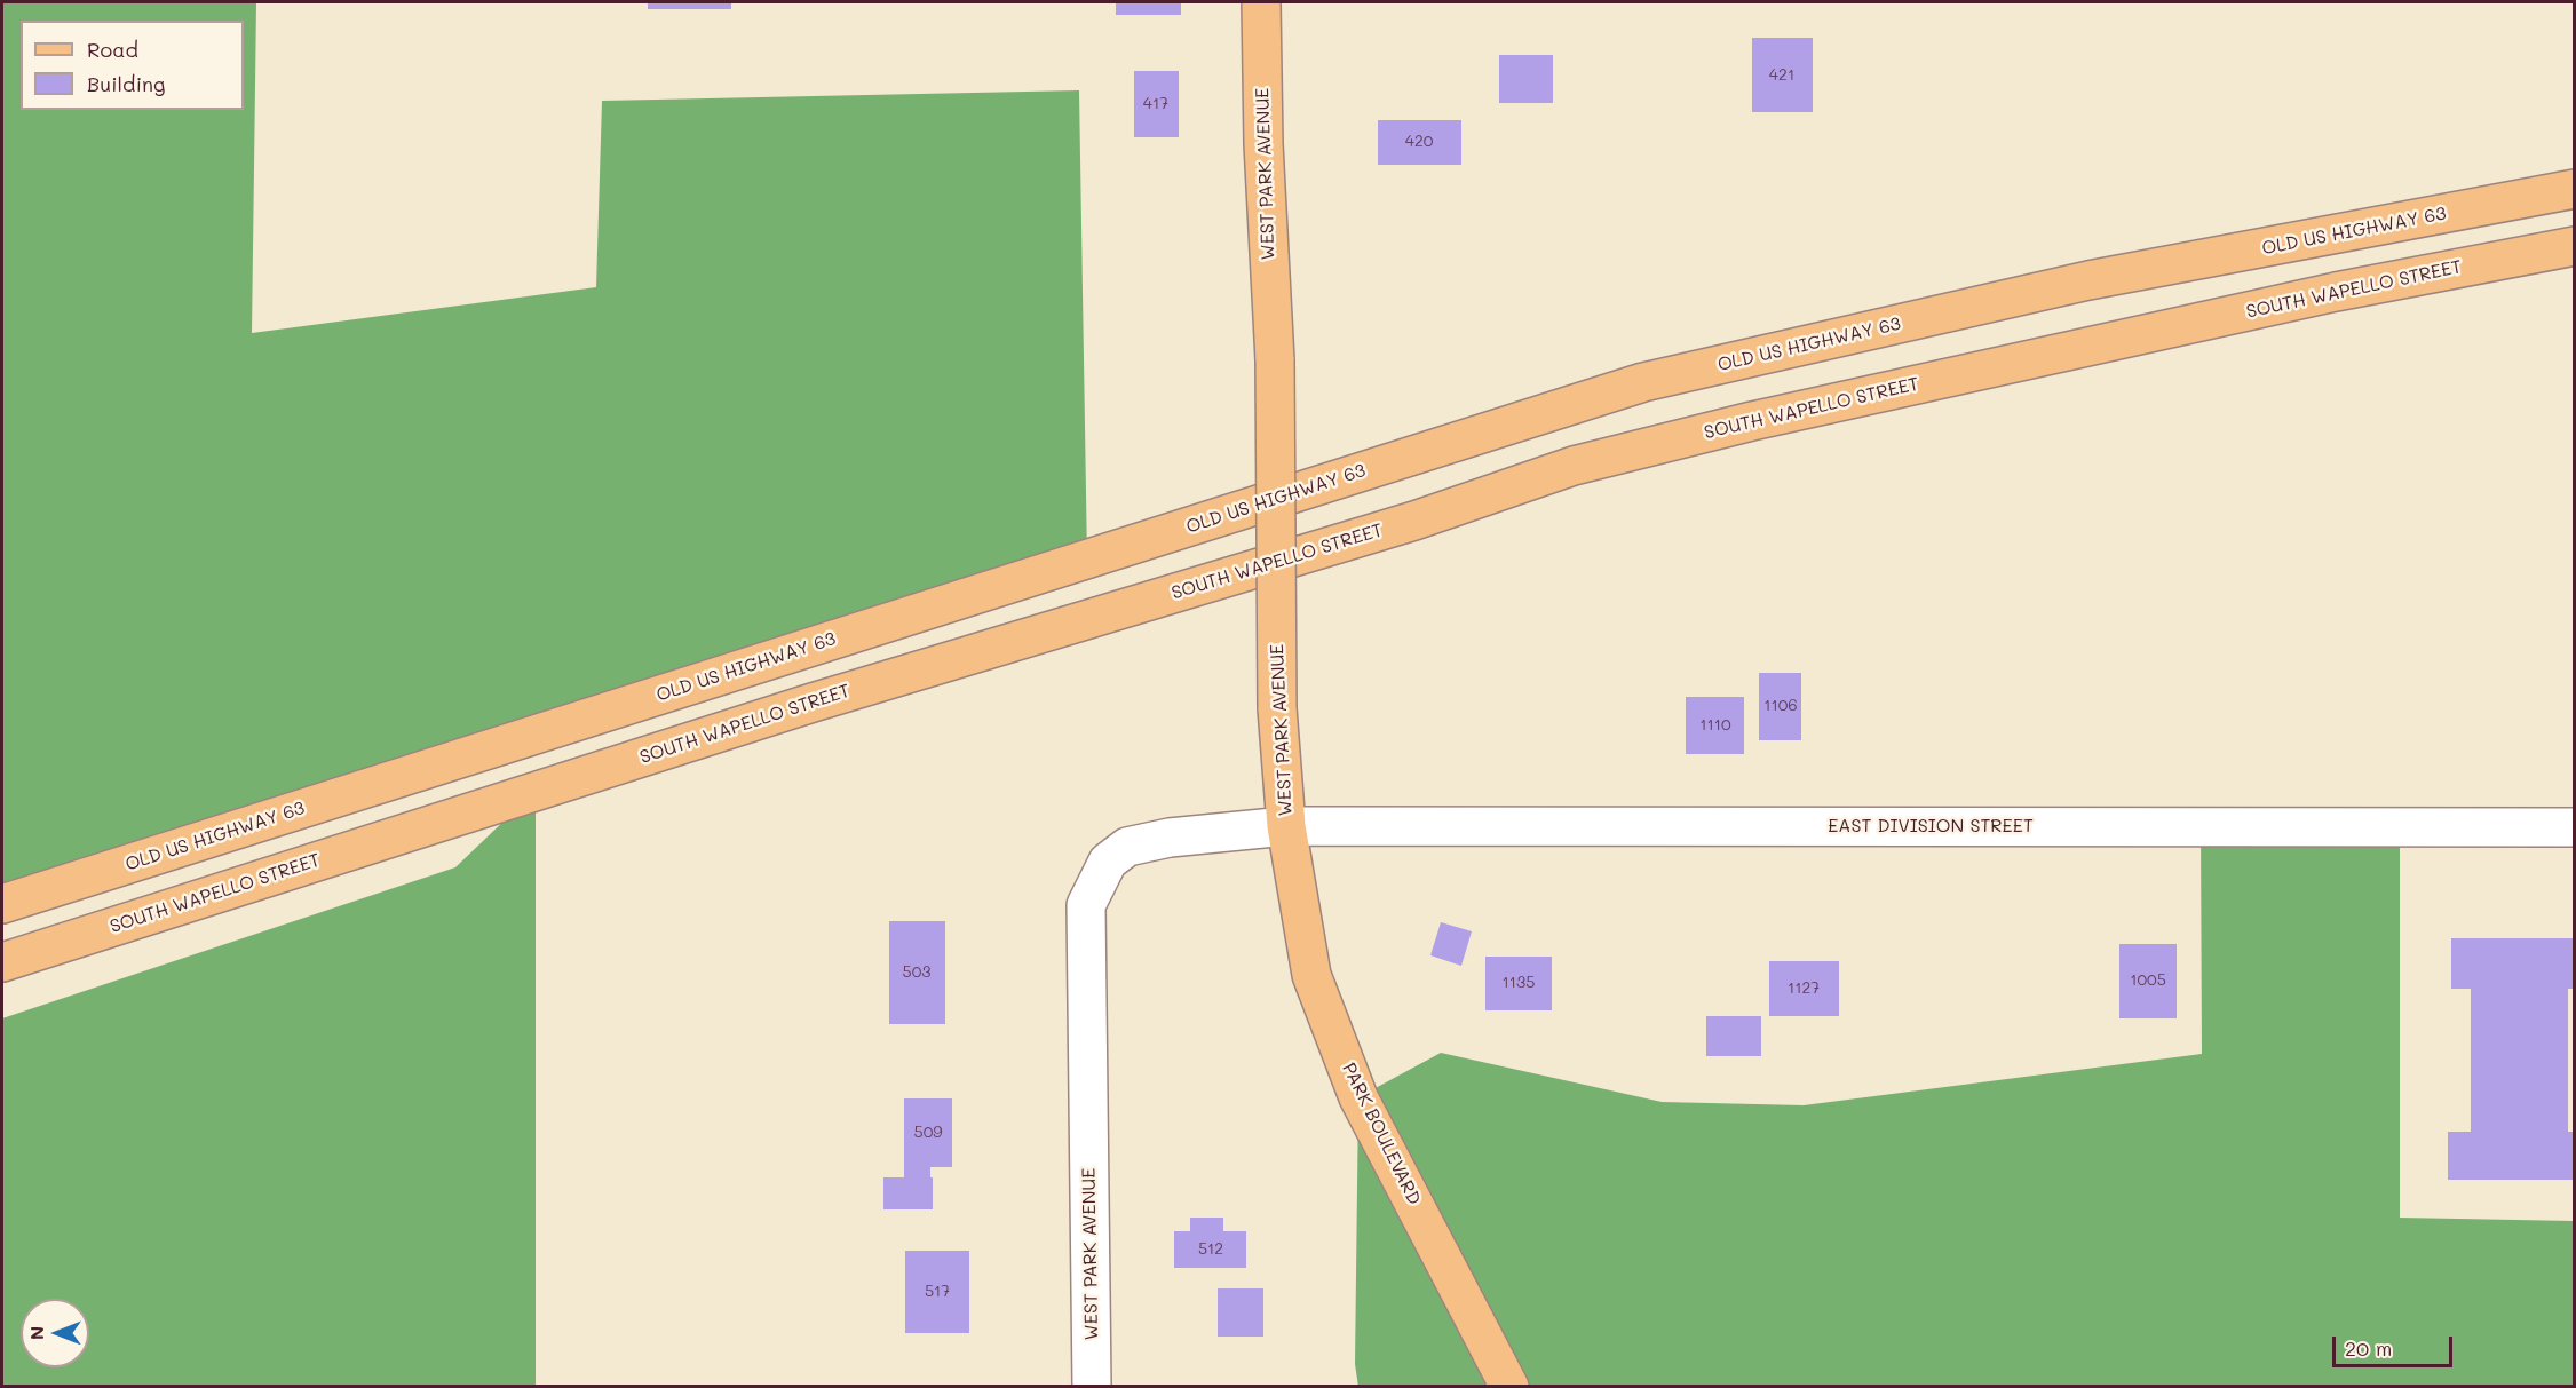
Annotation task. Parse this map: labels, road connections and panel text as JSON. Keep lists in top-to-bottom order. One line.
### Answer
{"streets":{"main road":["WEST PARK AVENUE","OLD US HIGHWAY 63","SOUTH WAPELLO STREET","PARK BOULEVARD"],"street":["EAST DIVISION STREET"]},"crossings":[["WEST PARK AVENUE","EAST DIVISION STREET"],["WEST PARK AVENUE","PARK BOULEVARD"],["EAST DIVISION STREET","PARK BOULEVARD"]],"house_numbers":["421","417","420","1106","1110","503","1005","1135","1127","509","512","517"],"legend":["Road","Building"],"scale_bar":"20 m","north":"left"}
